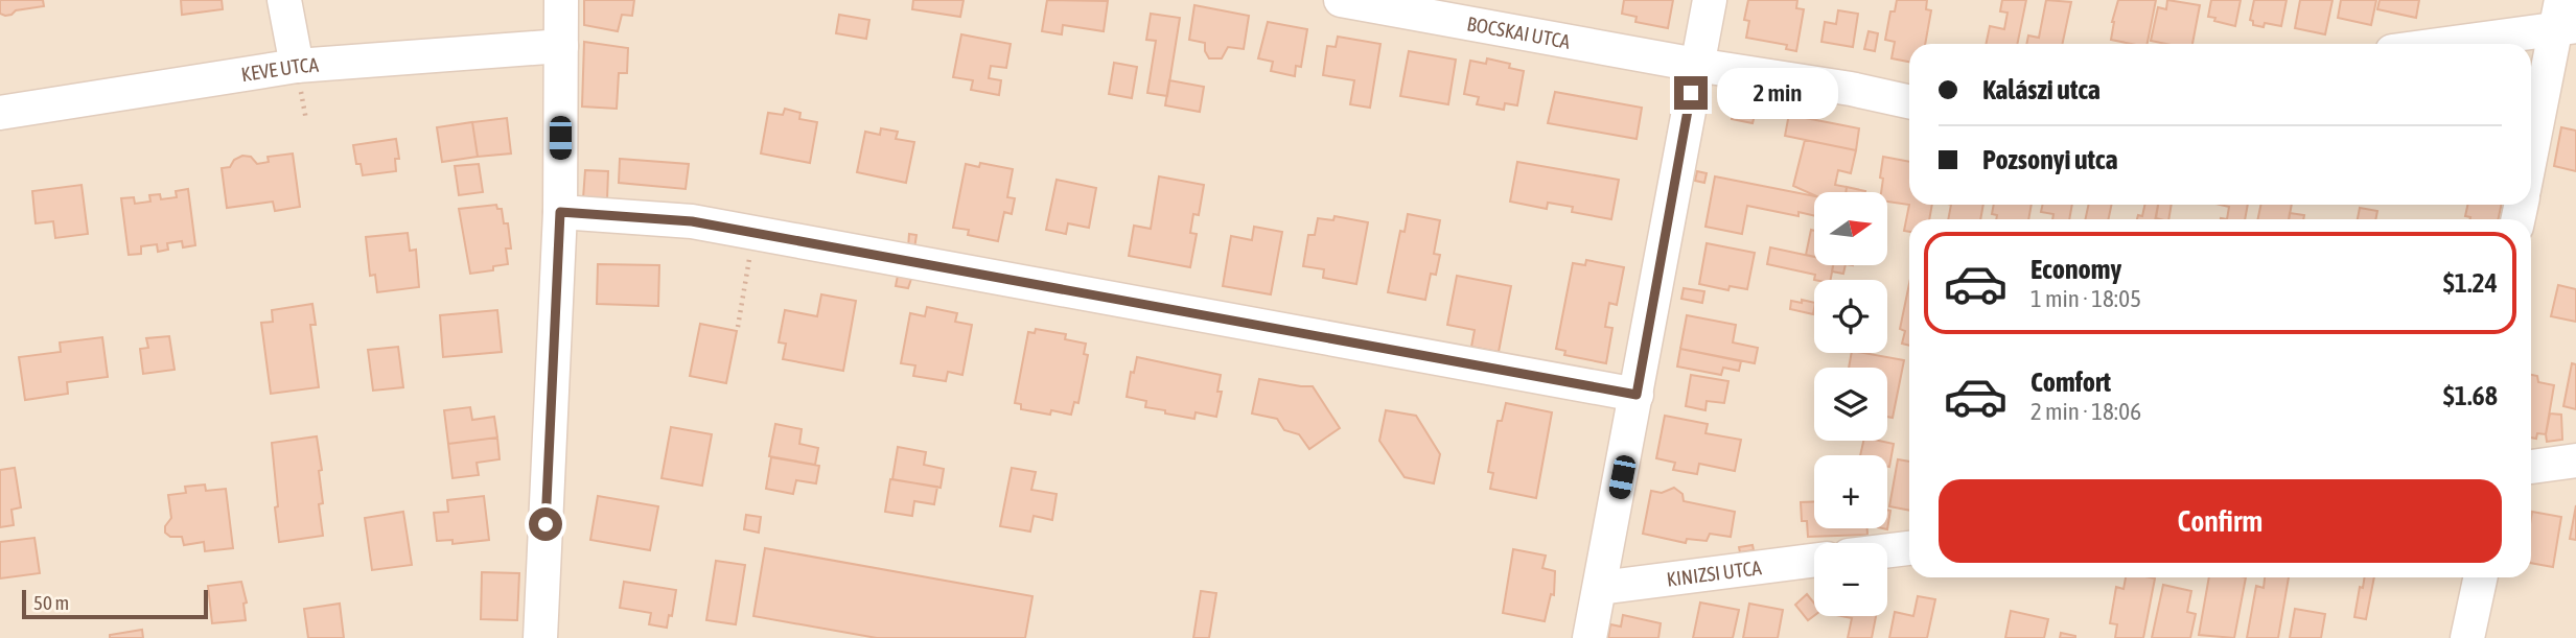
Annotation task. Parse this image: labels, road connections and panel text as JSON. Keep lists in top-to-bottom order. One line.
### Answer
{"streets":{"street":["BOCSKAI UTCA","KEVE UTCA","KINIZSI UTCA"]},"scale_bar":"50 m","north":"right","page":{"banner":["Kalászi utca","Pozsonyi utca"],"bubble":"2 min","map_buttons":["+","−"],"list":[{"name":"Economy","note":"1 min · 18:05","value":"$1.24"},{"name":"Comfort","note":"2 min · 18:06","value":"$1.68"}],"buttons":"Confirm","scale":"50 m"}}
